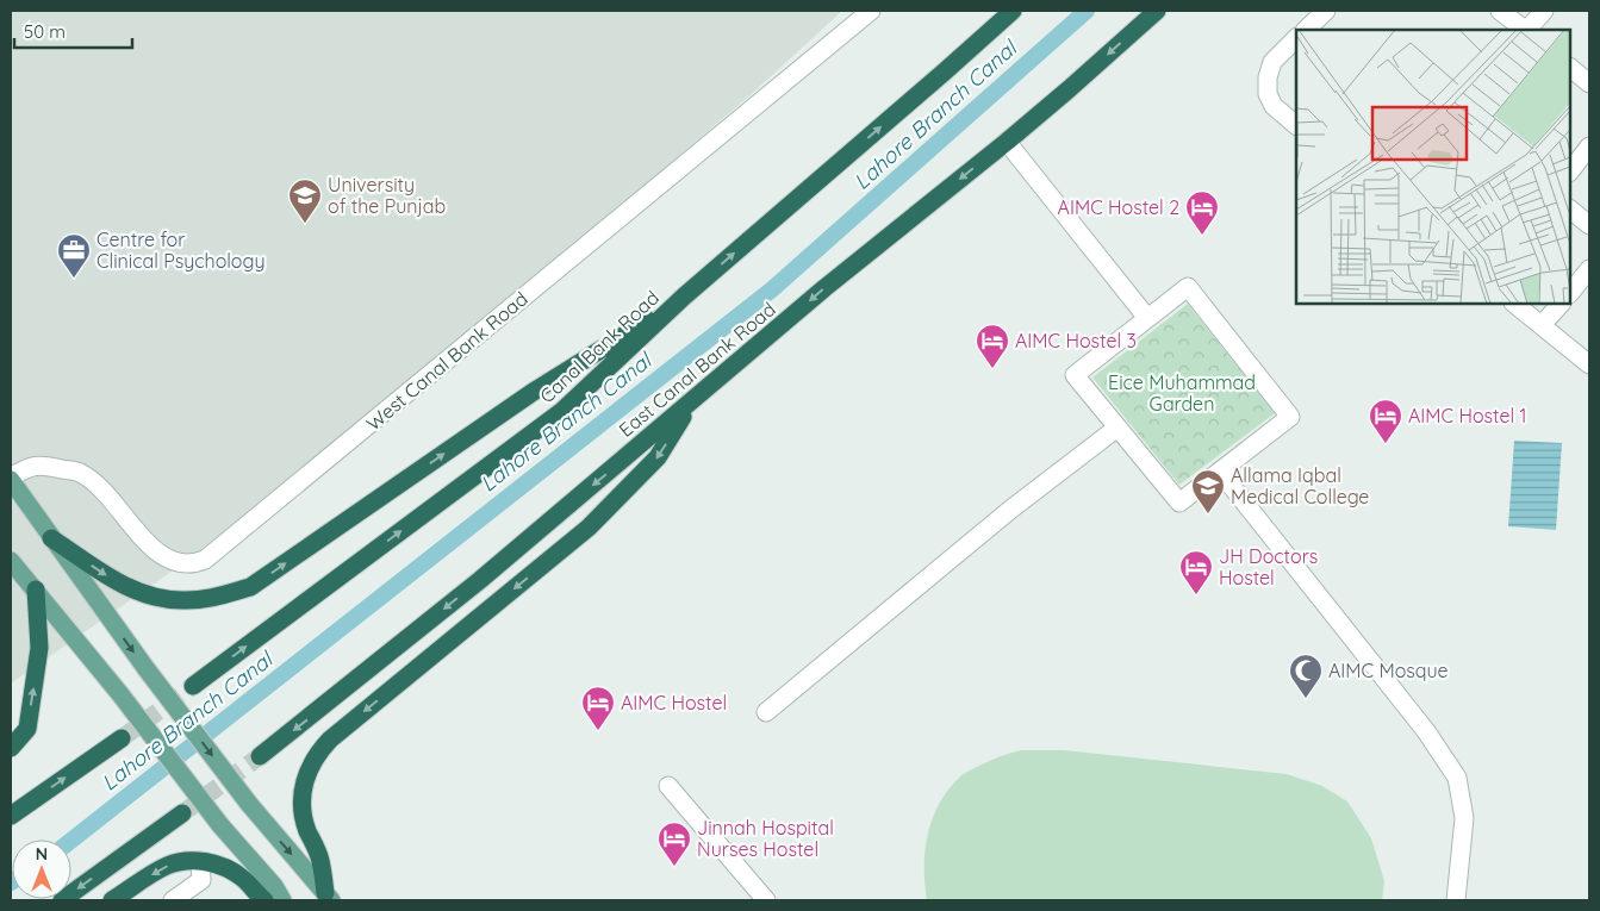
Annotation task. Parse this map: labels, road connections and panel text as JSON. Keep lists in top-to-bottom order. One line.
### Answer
{"streets":{"highway":["Canal Bank Road","East Canal Bank Road"],"street":["West Canal Bank Road"]},"one_way":["Canal Bank Road","East Canal Bank Road"],"water":["Lahore Branch Canal"],"parks":["Eice Muhammad Garden"],"places":{"school or university":["University of the Punjab","Allama Iqbal Medical College"],"hotel":["AIMC Hostel 2","AIMC Hostel 3","AIMC Hostel 1","JH Doctors Hostel","AIMC Hostel","Jinnah Hospital Nurses Hostel"],"office":["Centre for Clinical Psychology"],"mosque":["AIMC Mosque"]},"scale_bar":"50 m","north":"top"}
